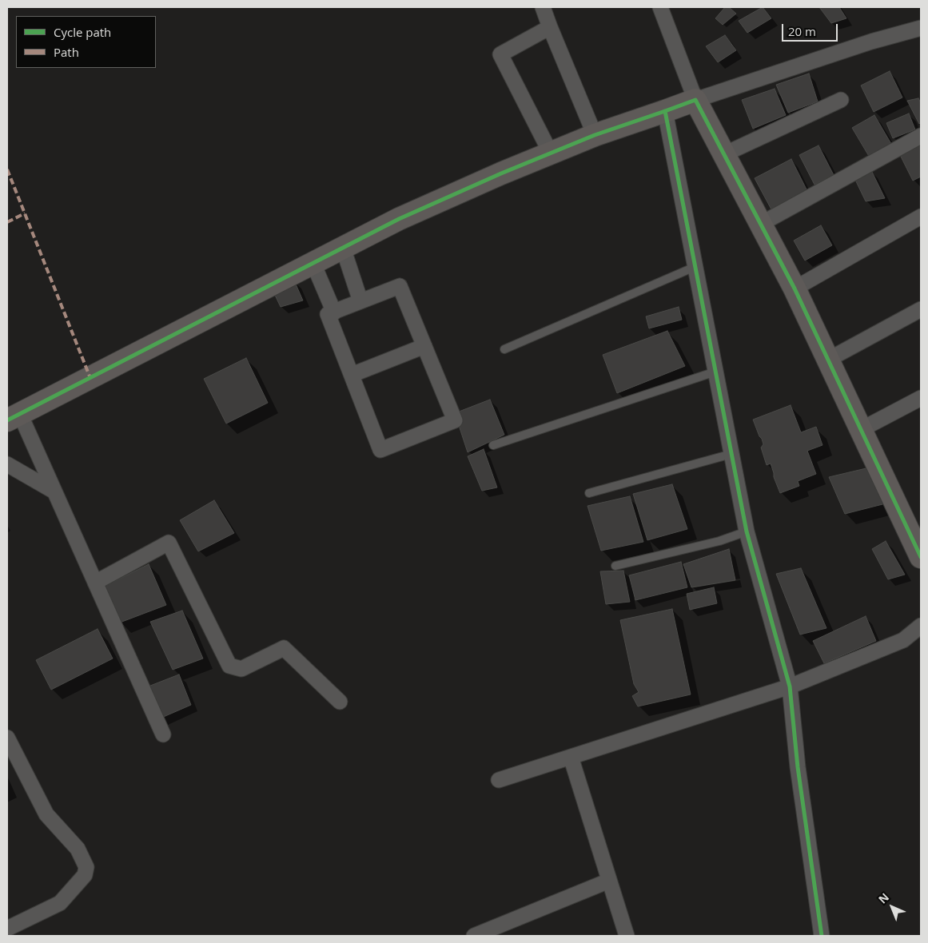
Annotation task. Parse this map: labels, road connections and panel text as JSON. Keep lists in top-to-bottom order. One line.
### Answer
{"legend":["Cycle path","Path"],"scale_bar":"20 m","north":"top left"}
